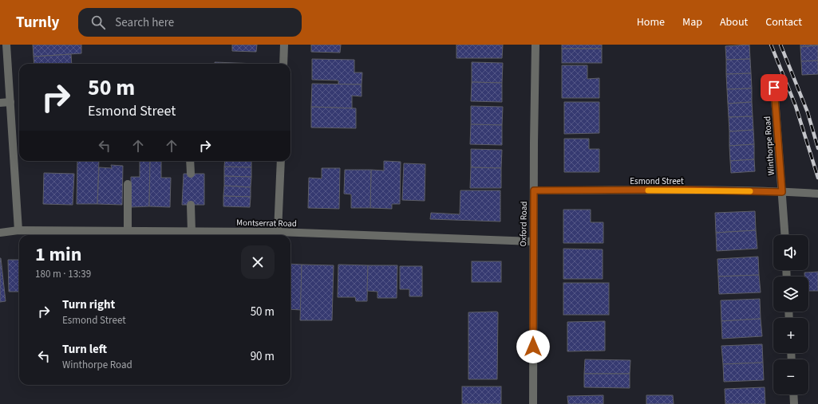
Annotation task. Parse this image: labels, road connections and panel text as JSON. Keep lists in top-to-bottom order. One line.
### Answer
{"streets":{"street":["Winthorpe Road","Esmond Street","Montserrat Road","Oxford Road"]},"crossings":[["Winthorpe Road","Esmond Street"],["Esmond Street","Oxford Road"],["Montserrat Road","Oxford Road"]],"page":{"header":"Turnly","search":"Search here","nav":["Home","Map","About","Contact"],"turn":["50 m","Esmond Street"],"map_buttons":["+","−"],"heading":["1 min","180 m · 13:39"],"list":[{"name":"Turn right","note":"Esmond Street","value":"50 m"},{"name":"Turn left","note":"Winthorpe Road","value":"90 m"}]}}
